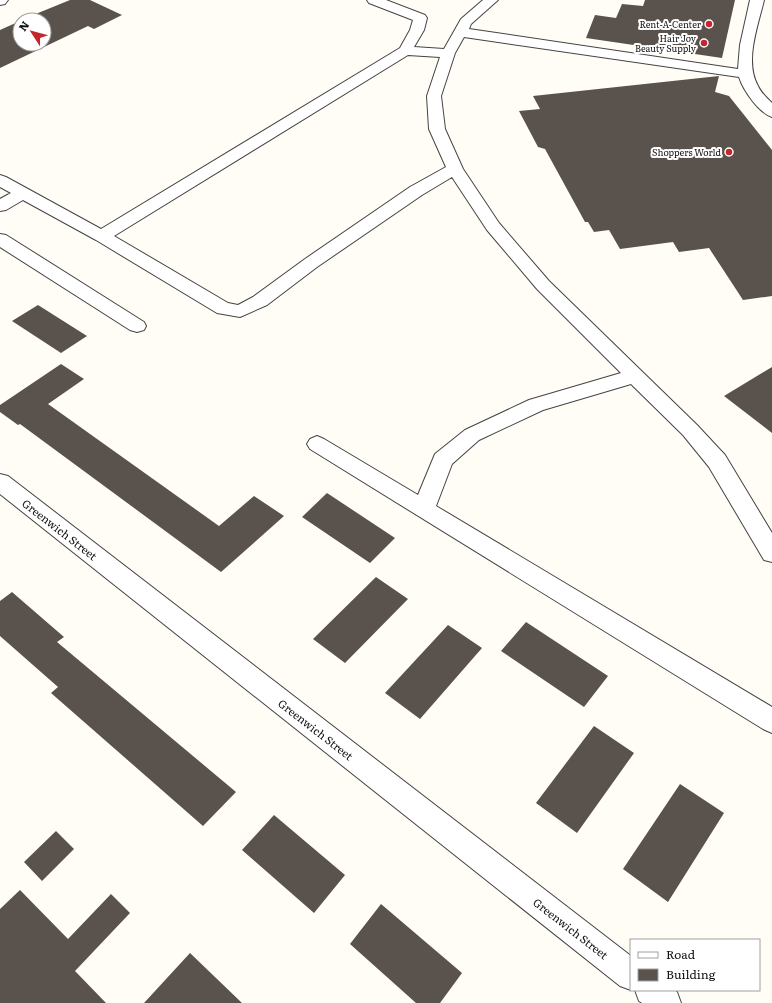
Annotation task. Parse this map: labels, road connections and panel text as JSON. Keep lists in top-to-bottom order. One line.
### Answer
{"streets":{"street":["Greenwich Street"]},"places":["Rent-A-Center","Hair Joy Beauty Supply","Shoppers World"],"legend":["Road","Building"],"north":"top left"}
